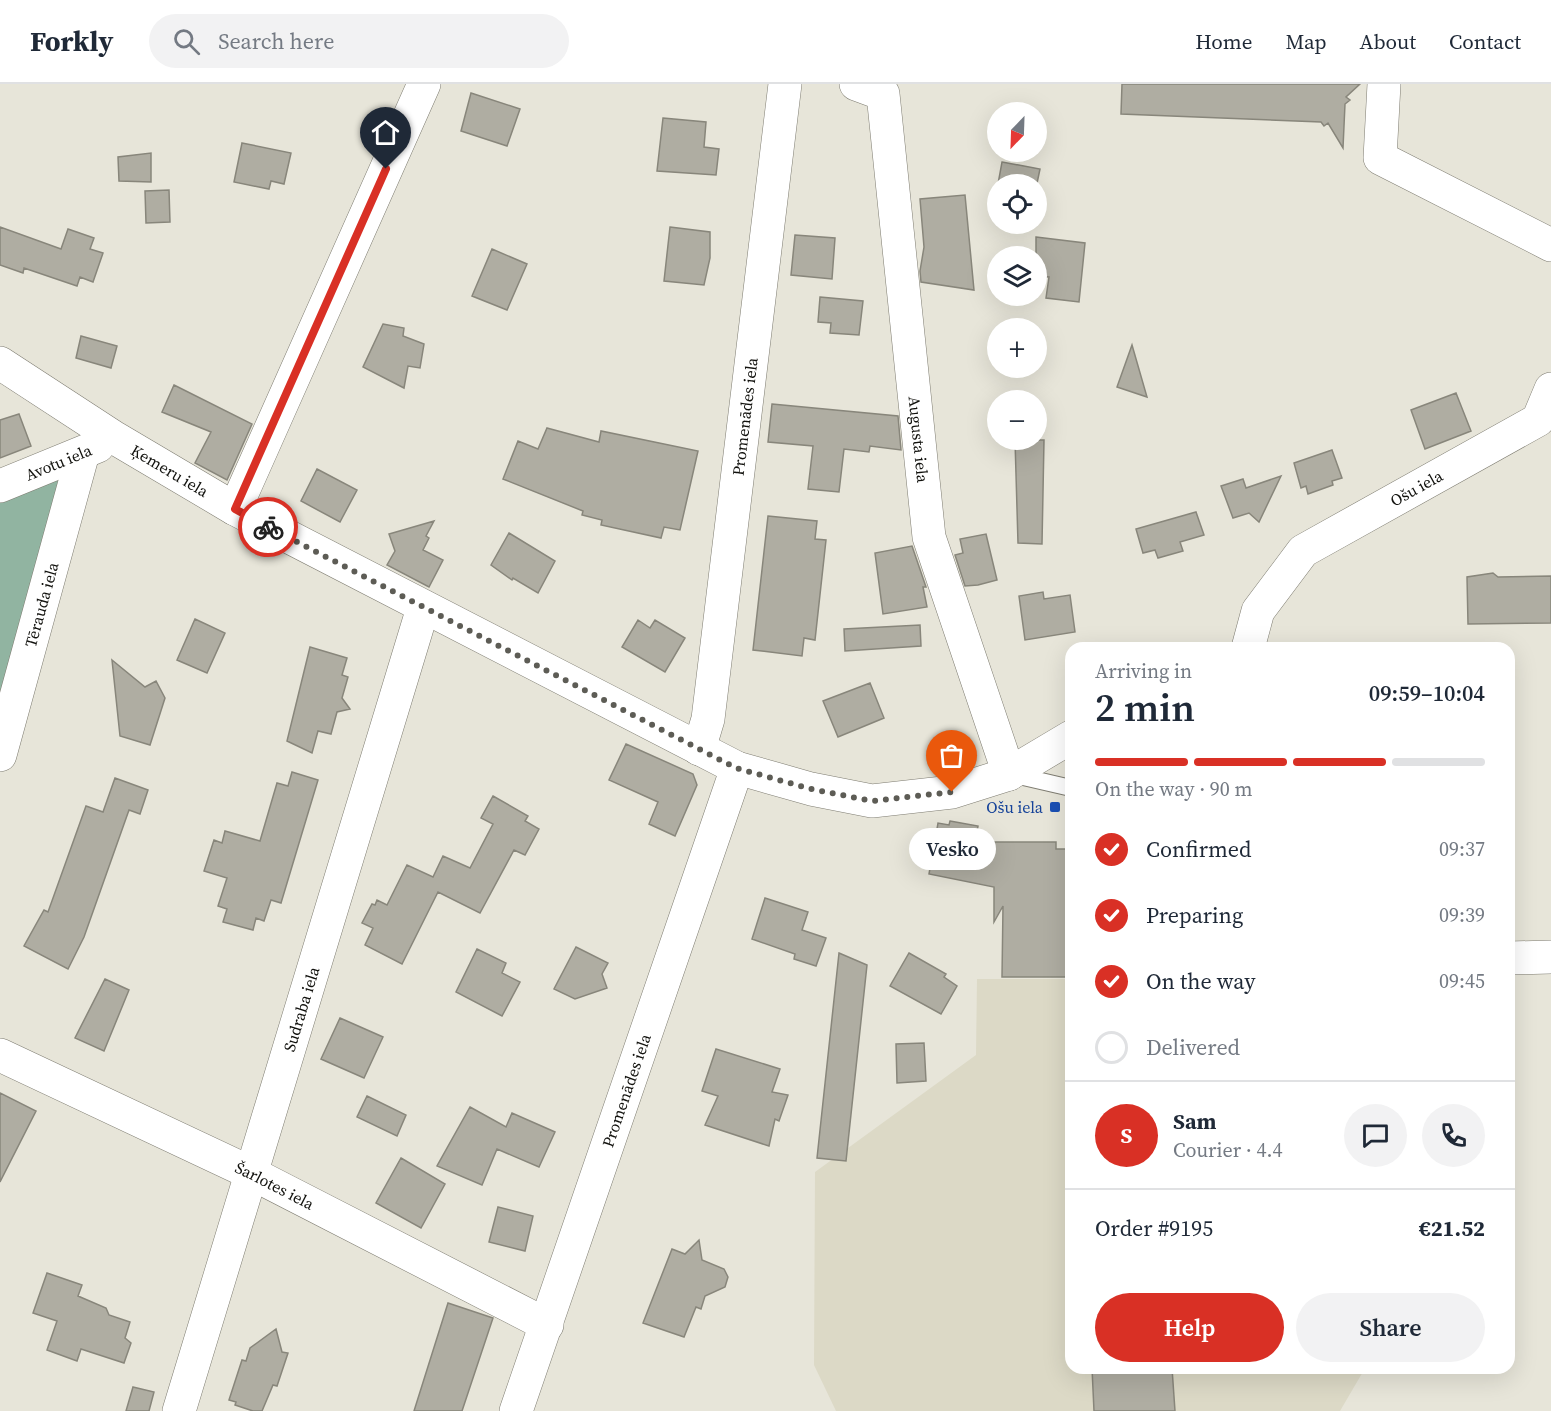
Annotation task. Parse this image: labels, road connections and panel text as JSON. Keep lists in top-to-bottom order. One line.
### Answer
{"streets":{"street":["Promenādes iela","Augusta iela","Avotu iela","Ķemeru iela","Ošu iela","Tērauda iela","Sudraba iela","Šarlotes iela"]},"crossings":[["Promenādes iela","Ķemeru iela"],["Promenādes iela","Šarlotes iela"],["Augusta iela","Ķemeru iela"],["Avotu iela","Ķemeru iela"],["Avotu iela","Tērauda iela"],["Ķemeru iela","Sudraba iela"],["Sudraba iela","Šarlotes iela"]],"places":{"other":["Vesko"],"transit":["Ošu iela"]},"north":"bottom left","page":{"header":"Forkly","search":"Search here","nav":["Home","Map","About","Contact"],"map_buttons":["+","−"],"heading":["2 min","Arriving in","09:59–10:04"],"panel":["Sam","Courier · 4.4","Order #9195","€21.52"],"bar":"On the way · 90 m","list":[["Confirmed","09:37"],["Preparing","09:39"],["On the way","09:45"],"Delivered"],"bubble":"Vesko","round":"S","buttons":["Help","Share"]}}
